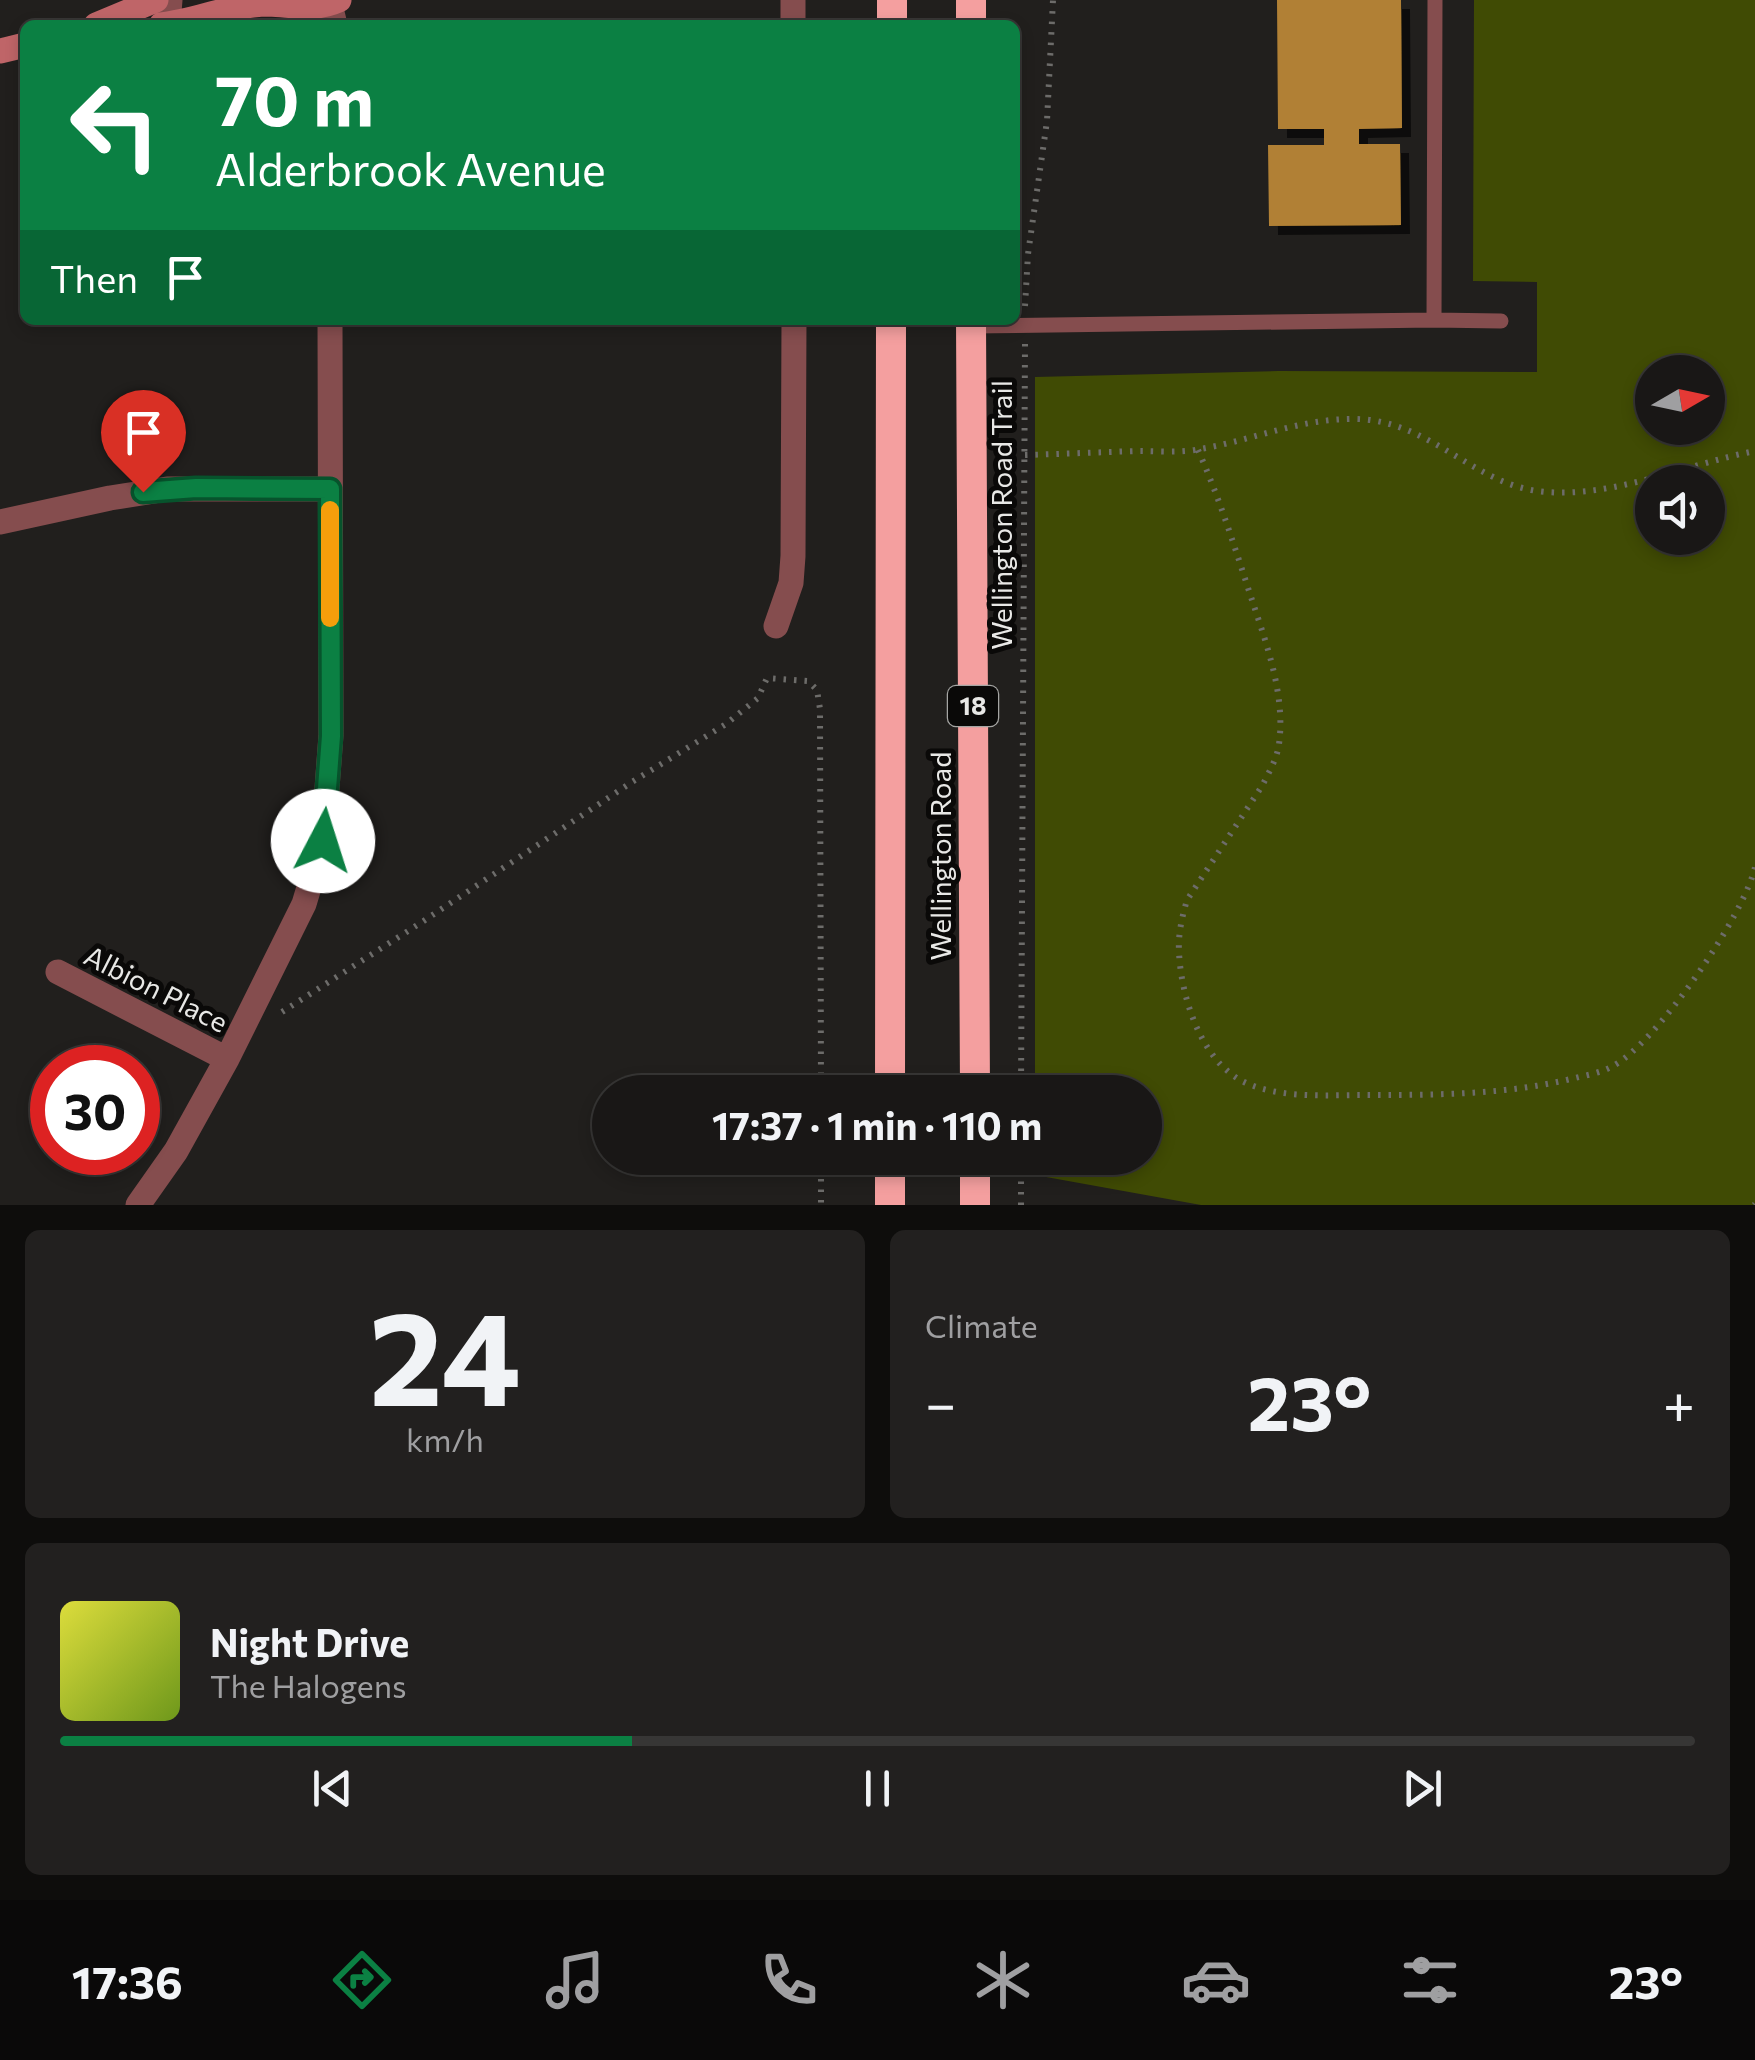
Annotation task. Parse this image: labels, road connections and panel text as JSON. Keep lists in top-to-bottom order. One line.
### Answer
{"streets":{"highway":["18","Wellington Road"],"street":["Albion Place"],"path":["Wellington Road Trail"]},"north":"right","page":{"turn":["70 m","Alderbrook Avenue"],"then":"Then","limit":"30","trip":"17:37 · 1 min · 110 m","tile":[["24","km/h"],"Climate"],"heat":["−","23°","+"],"song":["Night Drive","The Halogens"],"tabs":["17:36","23°"]}}
